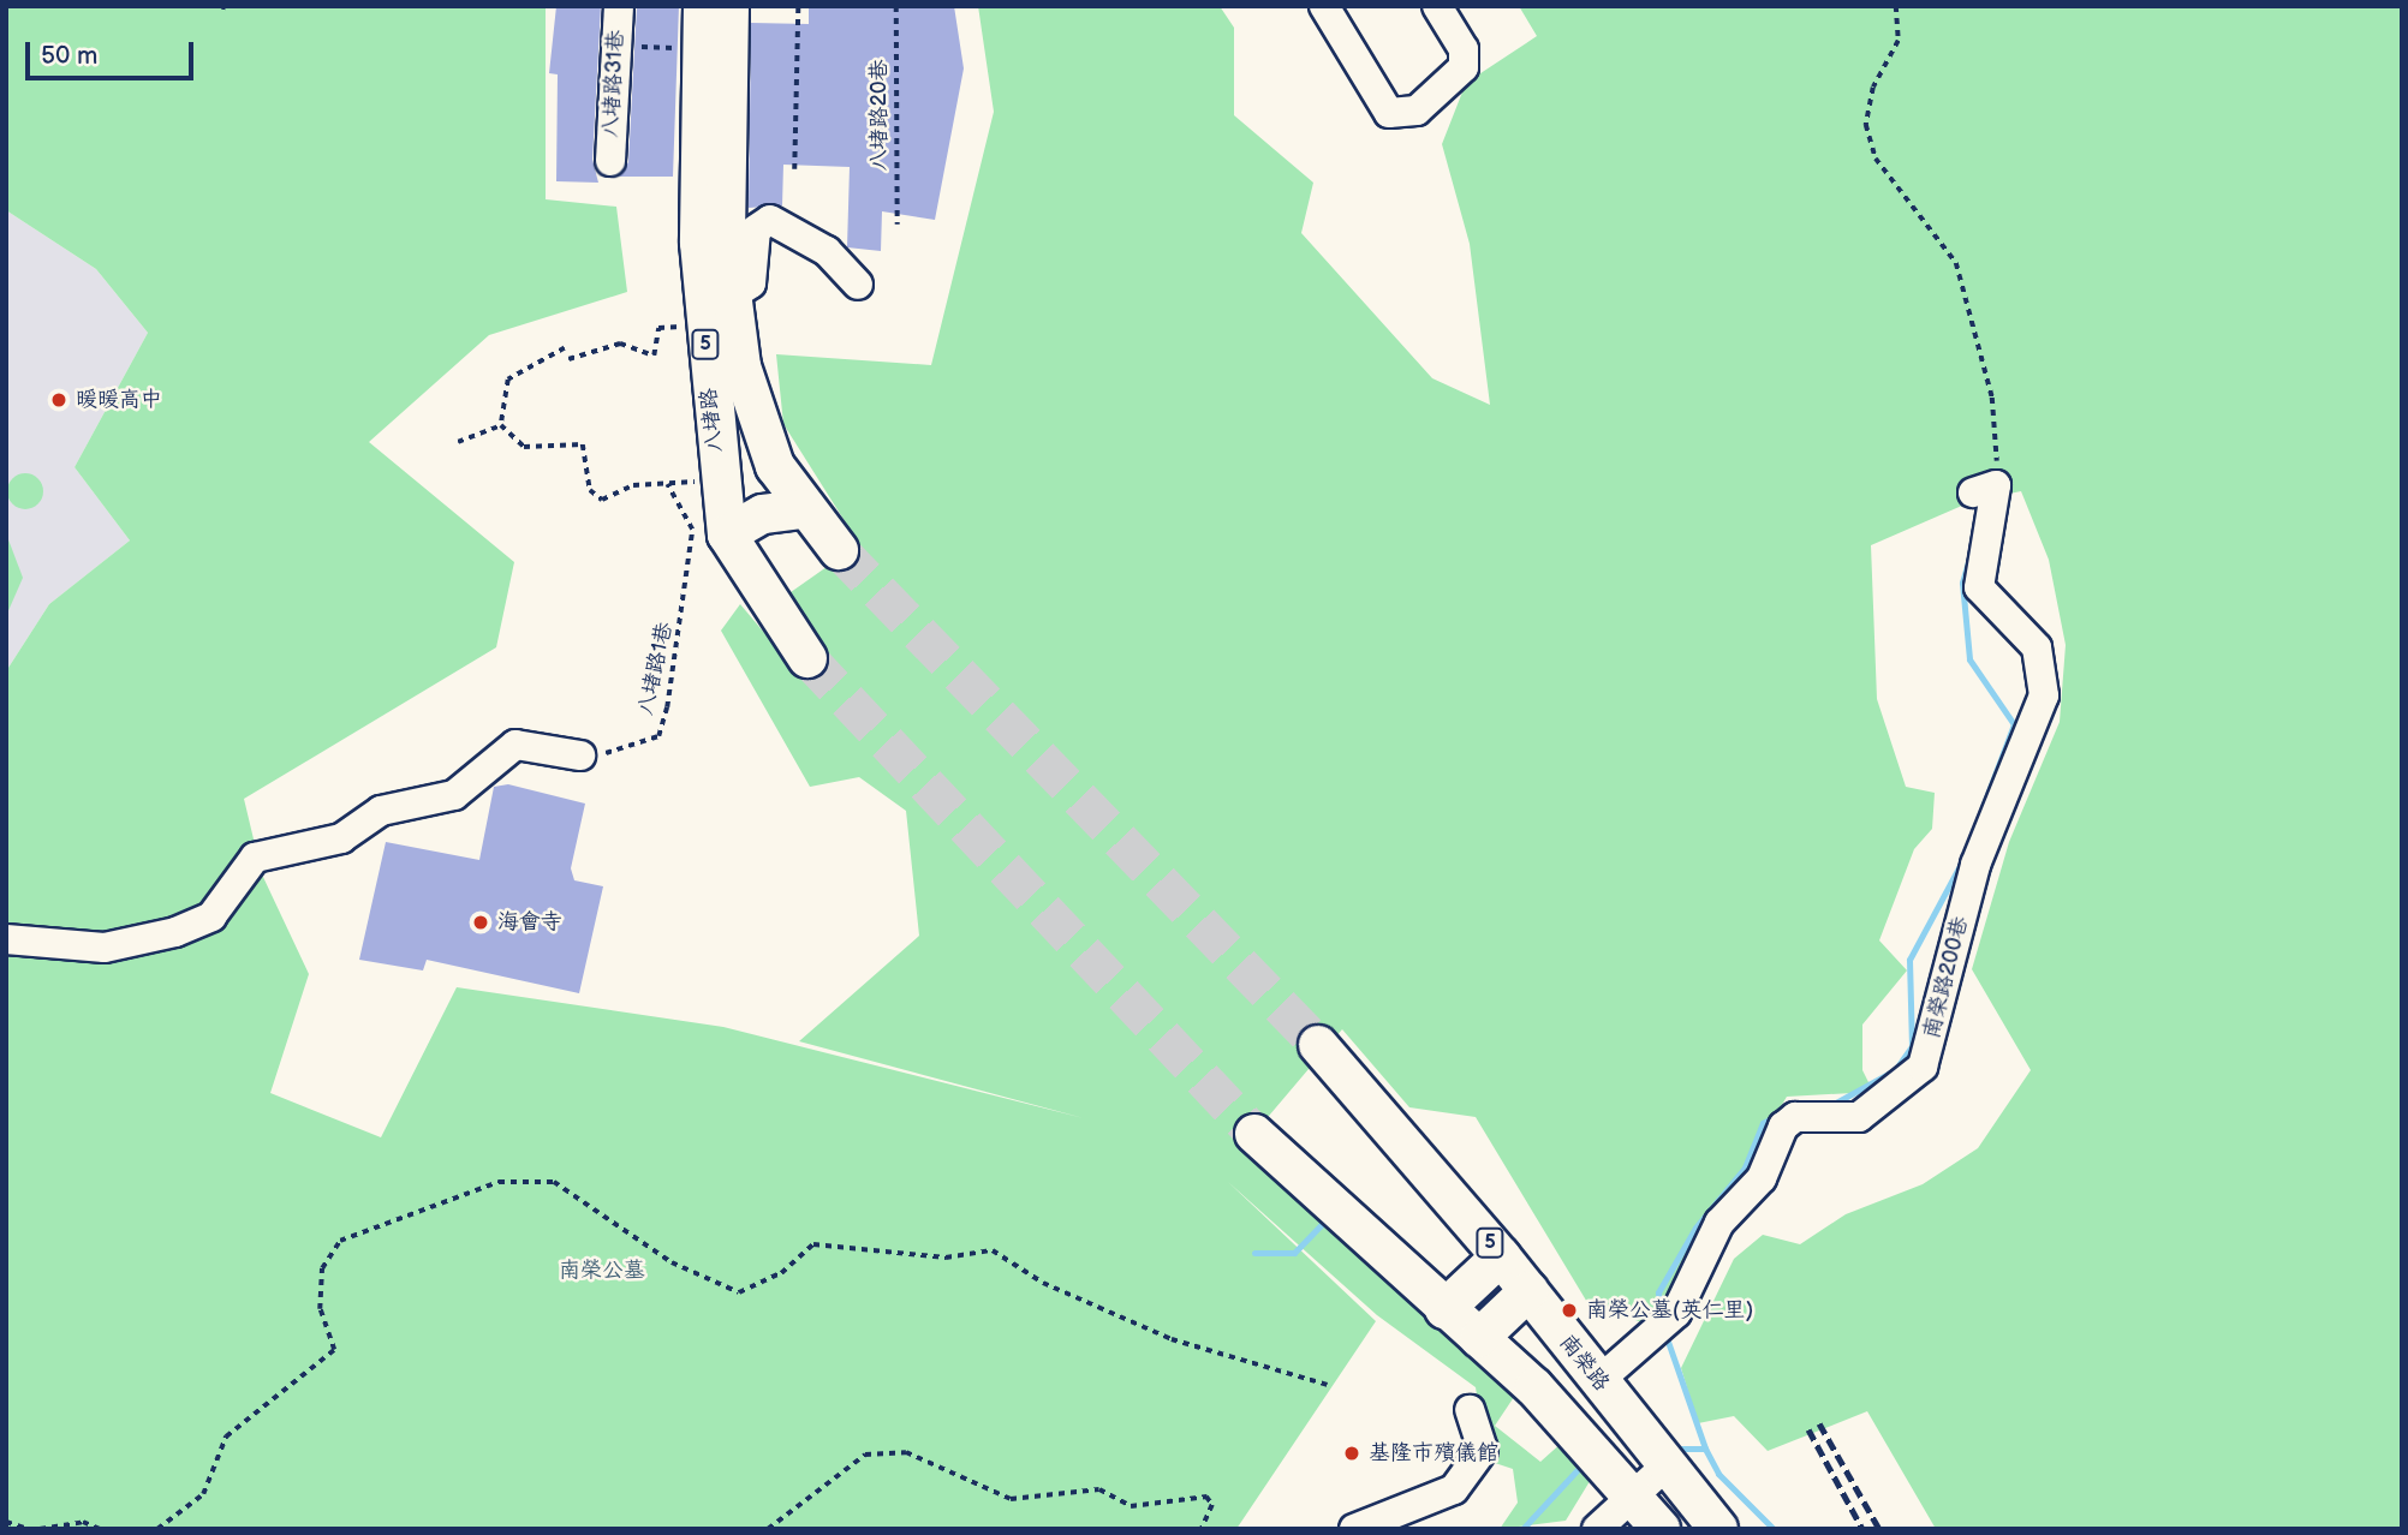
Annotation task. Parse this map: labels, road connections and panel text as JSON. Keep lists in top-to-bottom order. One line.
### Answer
{"streets":{"main road":["5","八堵路","南榮路"],"street":["八堵路31巷","南榮路200巷"],"path":["八堵路20巷","八堵路1巷"]},"crossings":[["5","南榮路"],["南榮路200巷","南榮路"]],"parks":["南榮公墓"],"places":["暖暖高中","海會寺","南榮公墓(英仁里)","基隆市殯儀館"],"scale_bar":"50 m"}
